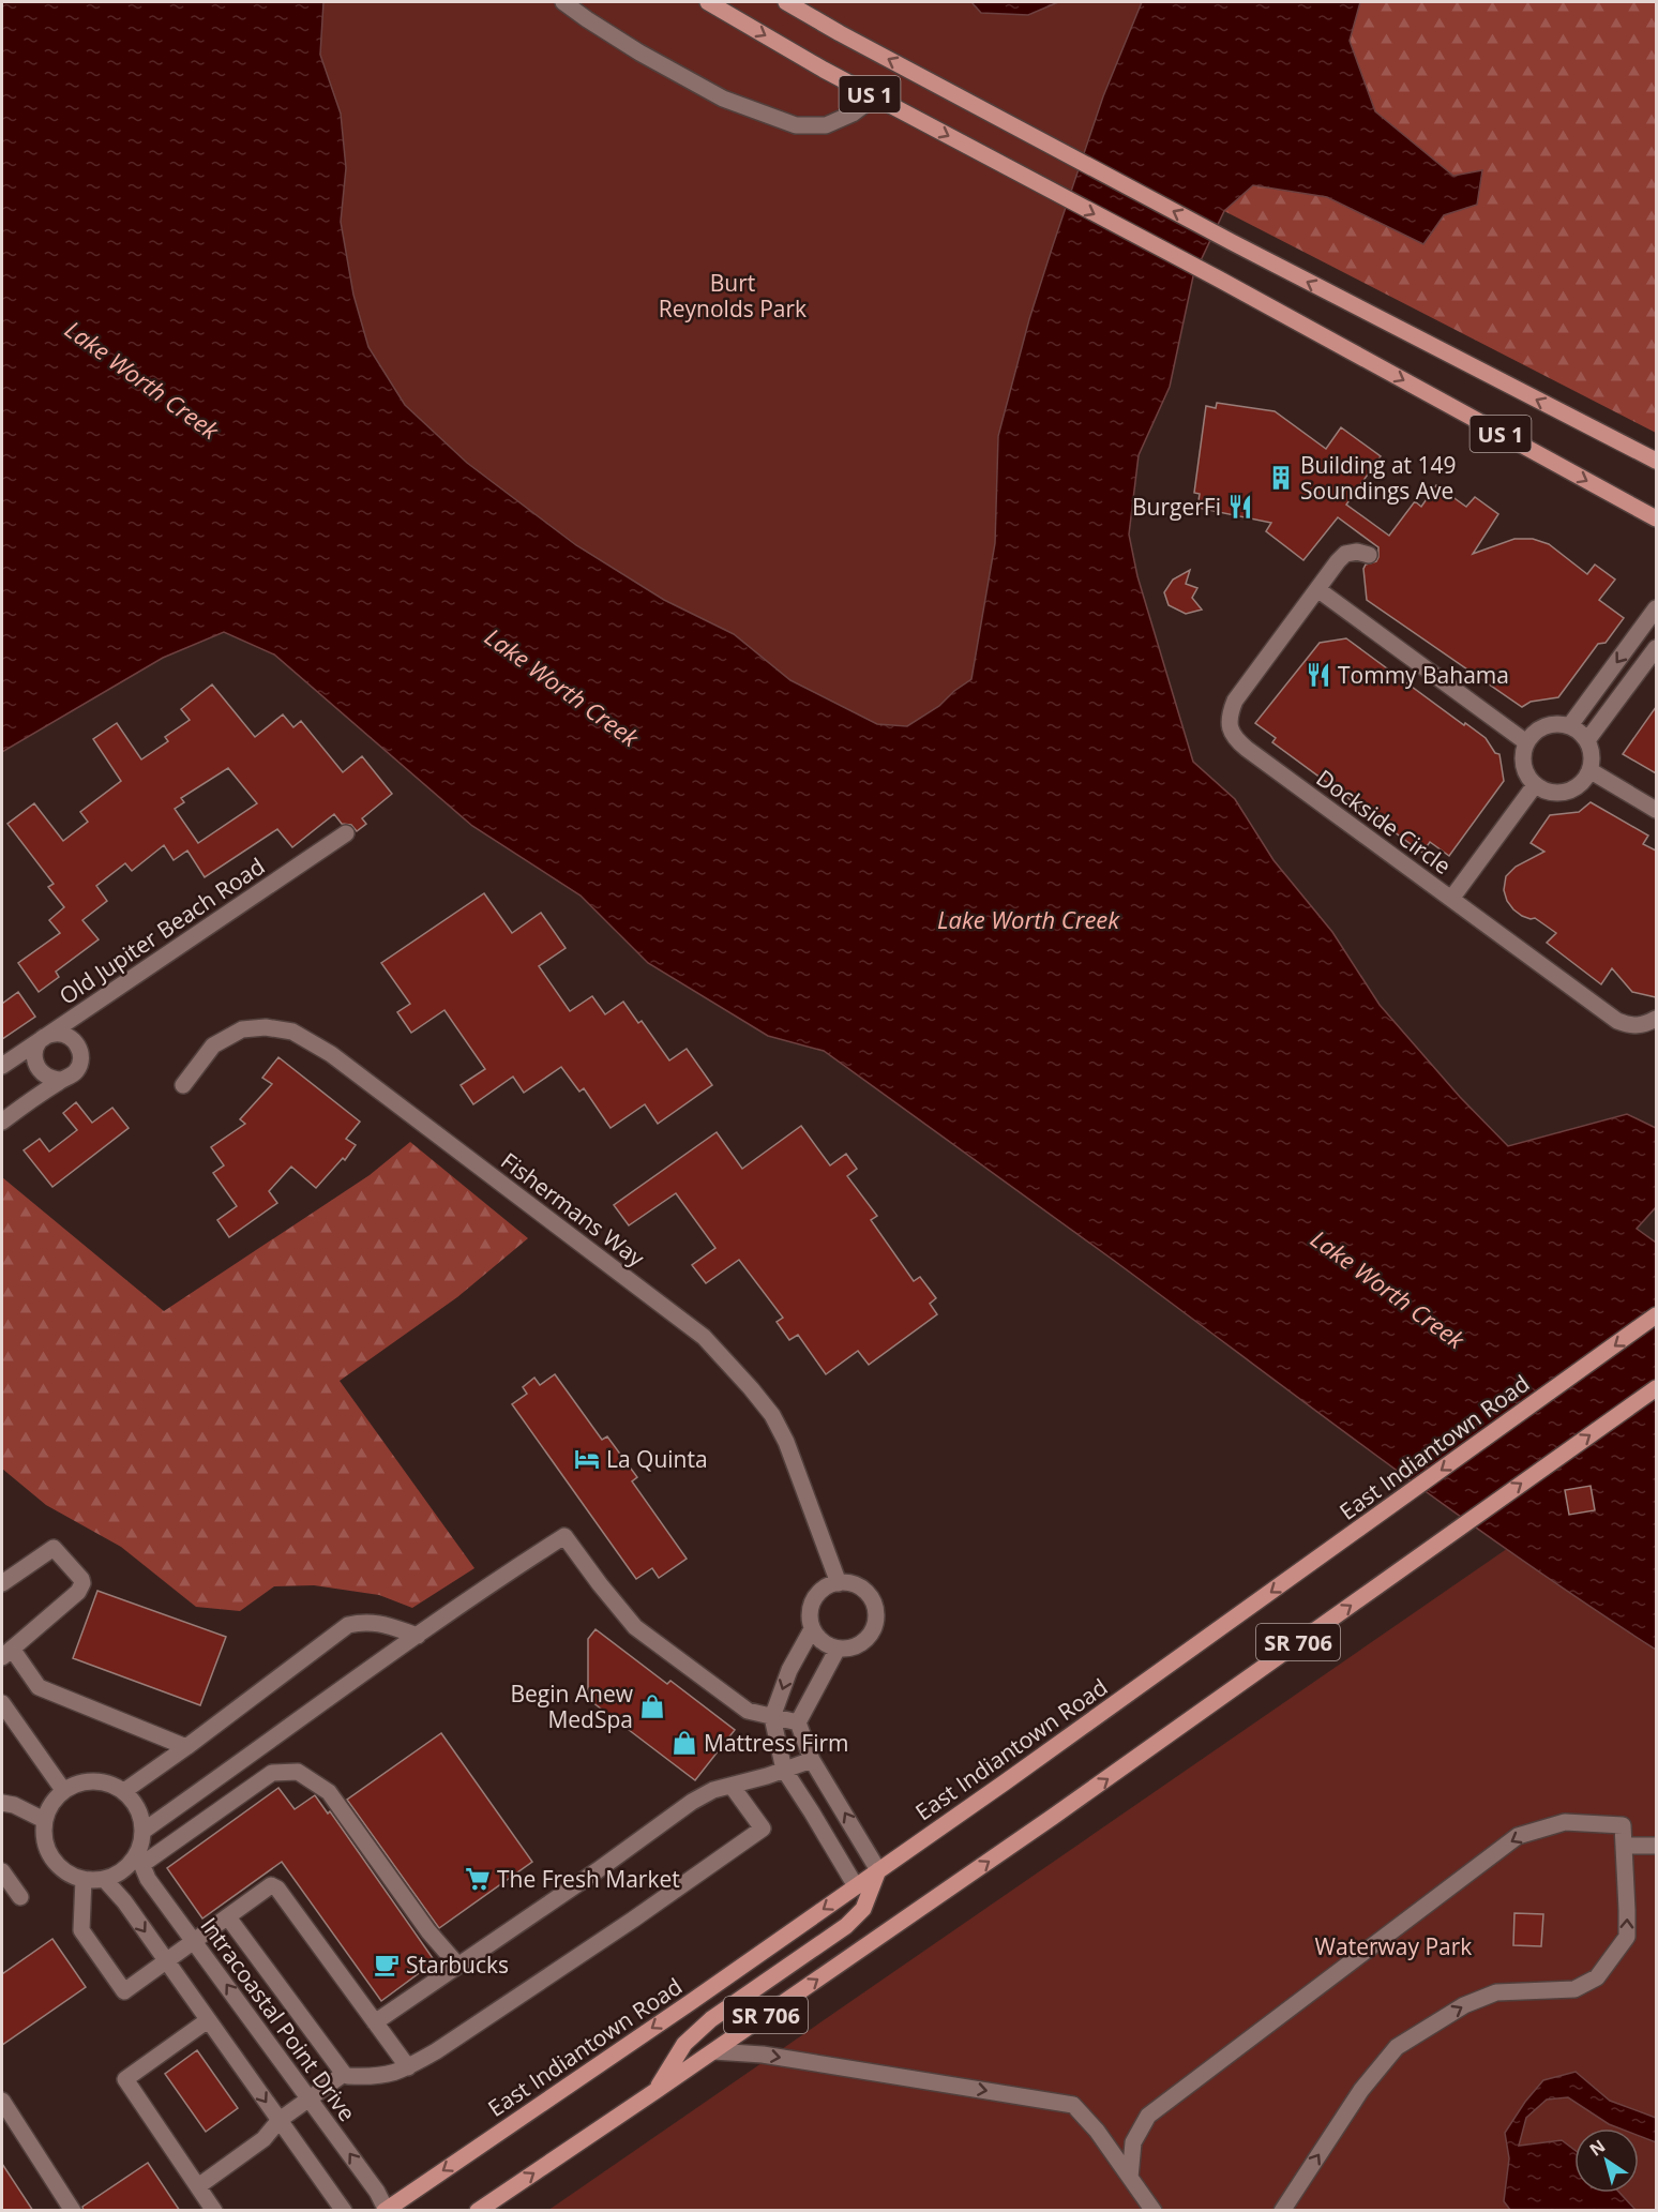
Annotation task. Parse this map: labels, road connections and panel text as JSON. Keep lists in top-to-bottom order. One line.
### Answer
{"streets":{"main road":["US 1","East Indiantown Road","SR 706"],"street":["Dockside Circle","Old Jupiter Beach Road","Fishermans Way","Intracoastal Point Drive"]},"crossings":[["East Indiantown Road","Intracoastal Point Drive"]],"water":["Lake Worth Creek"],"parks":["Burt Reynolds Park","Waterway Park"],"places":{"building":["Building at 149 Soundings Ave"],"restaurant":["BurgerFi","Tommy Bahama"],"hotel":["La Quinta"],"shop":["Begin Anew MedSpa","Mattress Firm"],"supermarket":["The Fresh Market"],"cafe":["Starbucks"]},"north":"top left"}
